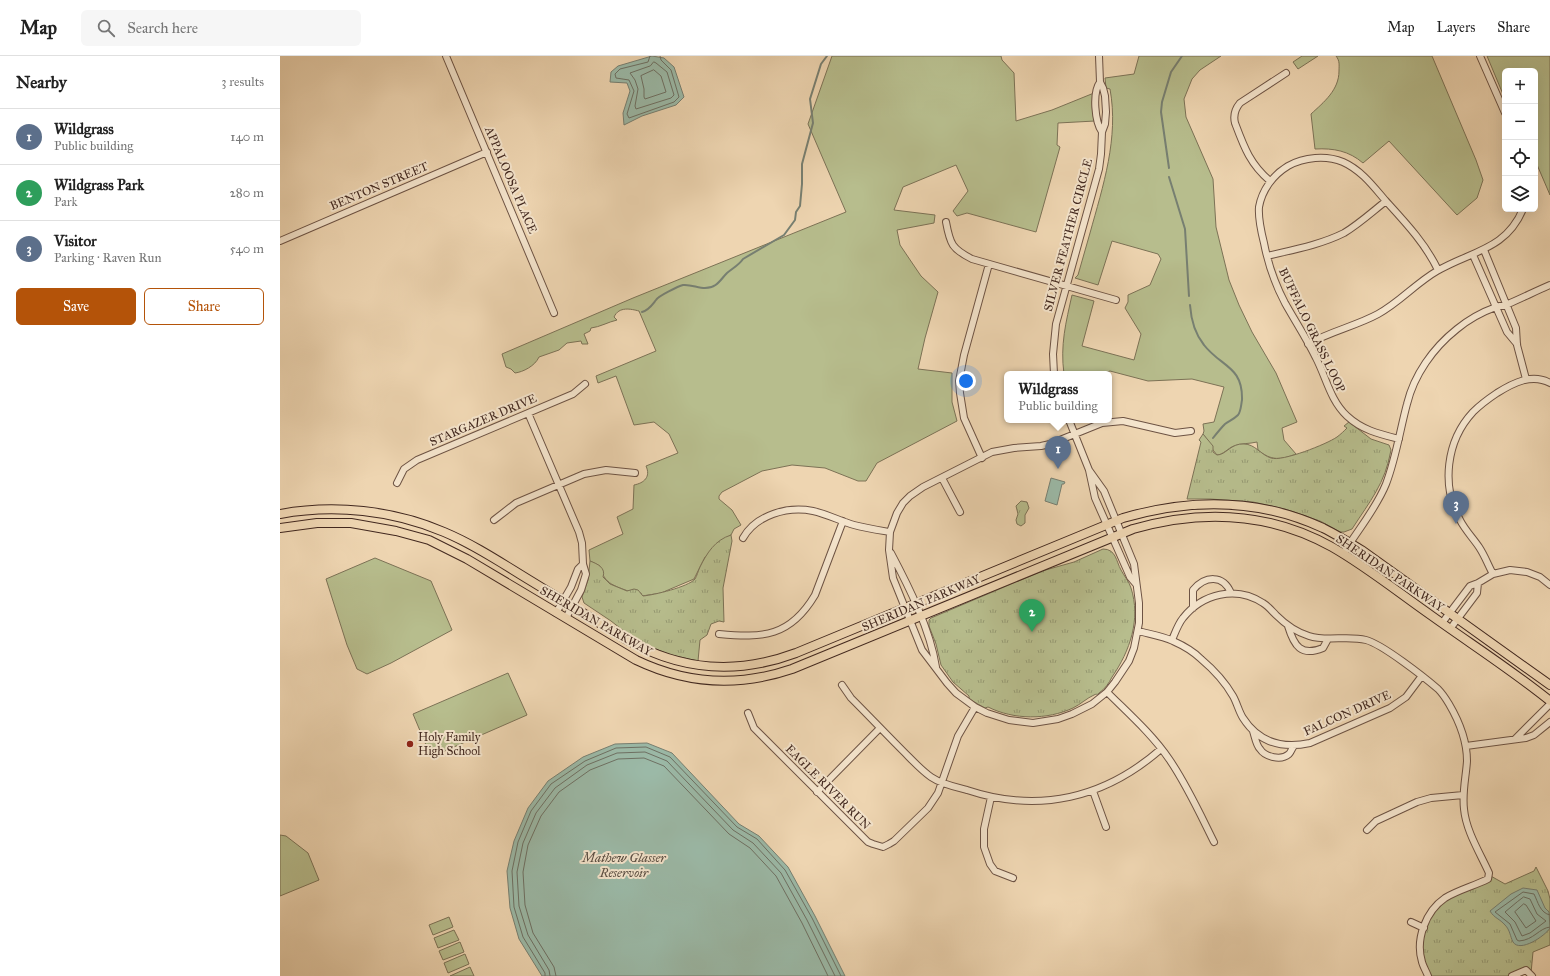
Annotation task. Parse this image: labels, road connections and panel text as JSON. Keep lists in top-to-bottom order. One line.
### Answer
{"streets":{"main road":["SHERIDAN PARKWAY"],"street":["APPALOOSA PLACE","BENTON STREET","SILVER FEATHER CIRCLE","BUFFALO GRASS LOOP","STARGAZER DRIVE","FALCON DRIVE","EAGLE RIVER RUN"]},"crossings":[["APPALOOSA PLACE","BENTON STREET"]],"water":["Mathew Glasser Reservoir"],"places":["Holy Family High School"],"page":{"header":"Map","search":"Search here","nav":["Map","Layers","Share"],"heading":["Nearby","3 results"],"map_buttons":["+","−"],"list":[{"mark":"1","name":"Wildgrass","note":"Public building","value":"140 m"},{"mark":"2","name":"Wildgrass Park","note":"Park","value":"280 m"},{"mark":"3","name":"Visitor","note":"Parking · Raven Run","value":"540 m"}],"buttons":["Save","Share"],"popup":["Wildgrass","Public building"],"pins":["1","3","2"]}}
